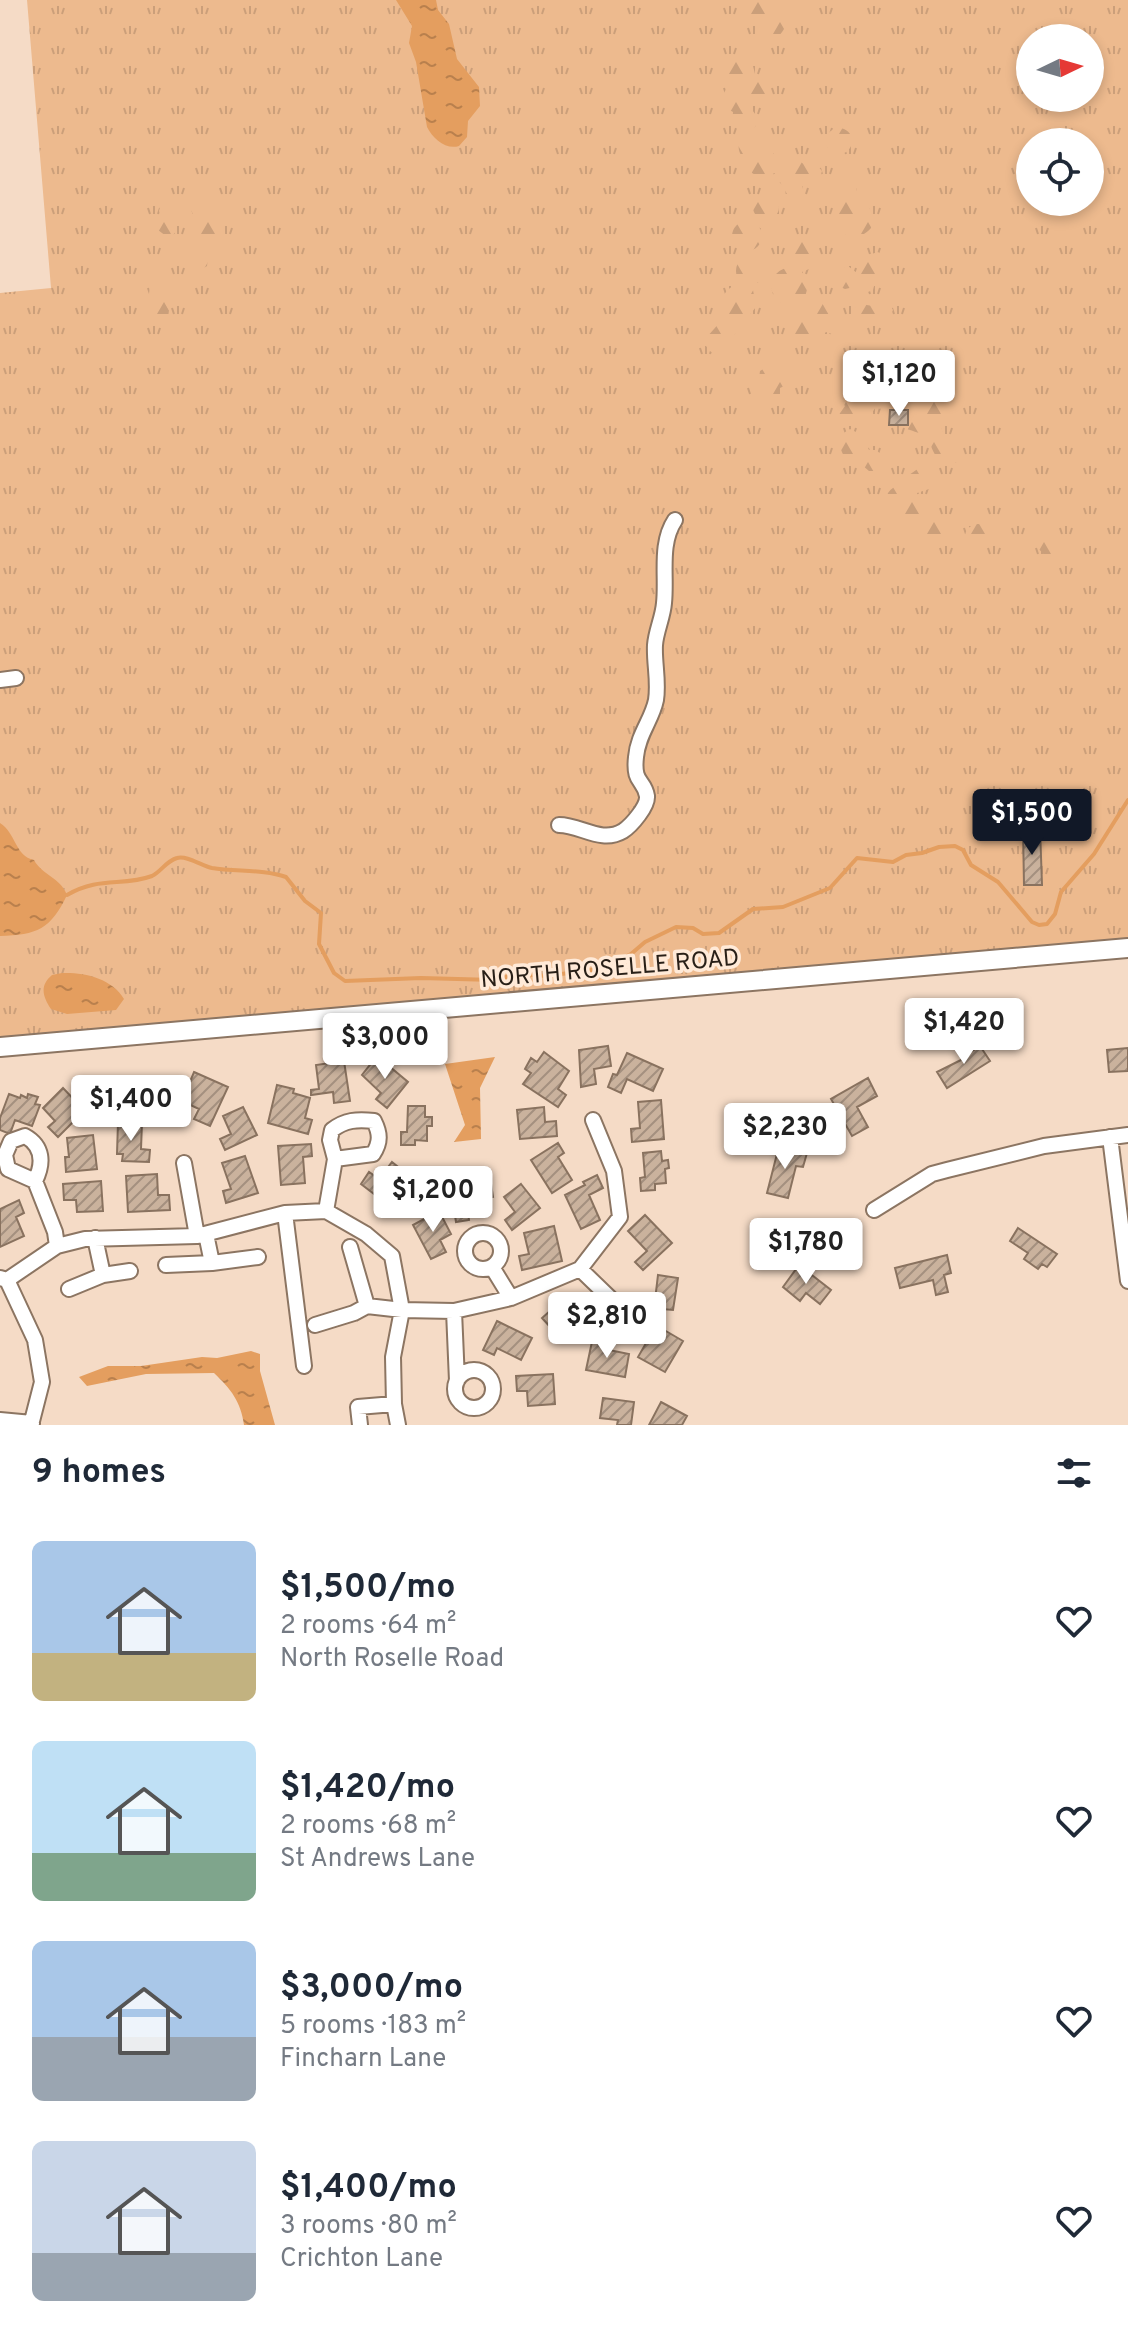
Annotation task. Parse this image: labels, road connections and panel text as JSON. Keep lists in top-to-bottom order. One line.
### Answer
{"streets":{"main road":["NORTH ROSELLE ROAD"]},"north":"right","page":{"price":["$1,120","$1,500","$1,420","$3,000","$1,400","$2,230","$1,200","$1,780","$2,810"],"heading":"9 homes","list":[{"name":"$1,500/mo","note":"2 rooms · 64 m² · North Roselle Road"},{"name":"$1,420/mo","note":"2 rooms · 68 m² · St Andrews Lane"},{"name":"$3,000/mo","note":"5 rooms · 183 m² · Fincharn Lane"},{"name":"$1,400/mo","note":"3 rooms · 80 m² · Crichton Lane"}]}}
